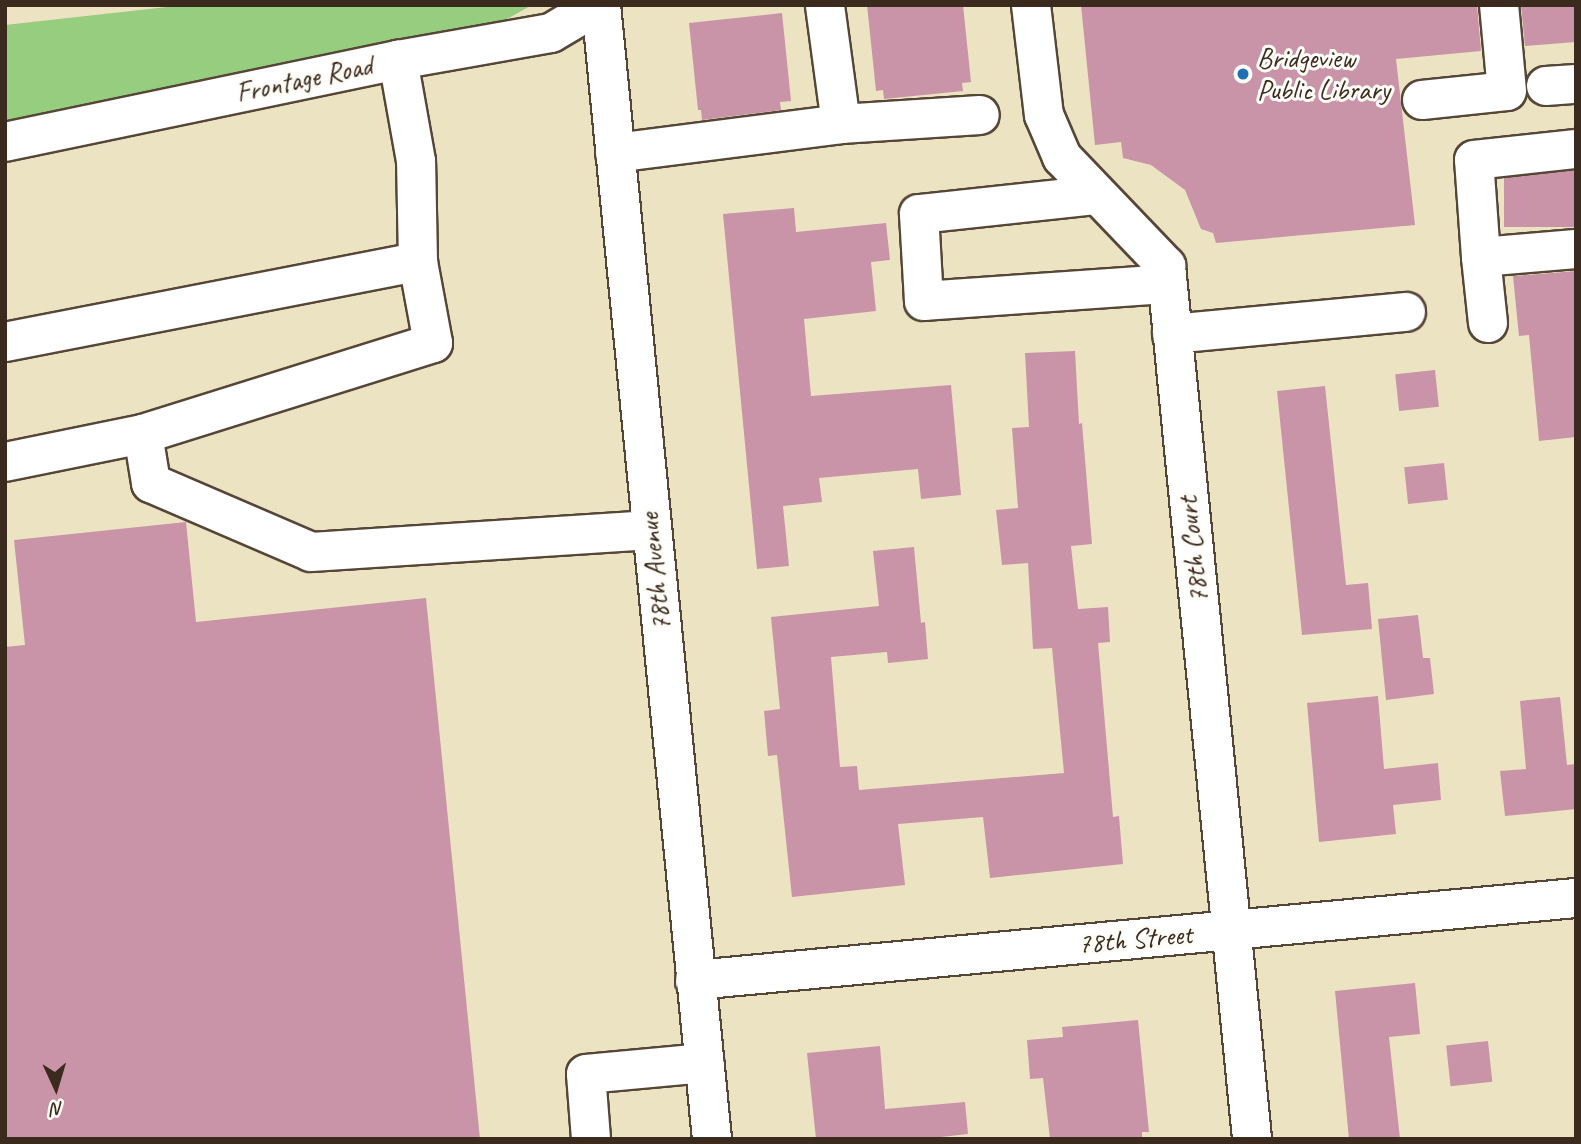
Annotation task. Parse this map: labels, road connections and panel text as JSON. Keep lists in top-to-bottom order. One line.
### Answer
{"streets":{"street":["Frontage Road","78th Court","78th Avenue","78th Street"]},"crossings":[["Frontage Road","78th Avenue"],["78th Court","78th Street"],["78th Avenue","78th Street"]],"places":["Bridgeview Public Library"],"north":"bottom"}
